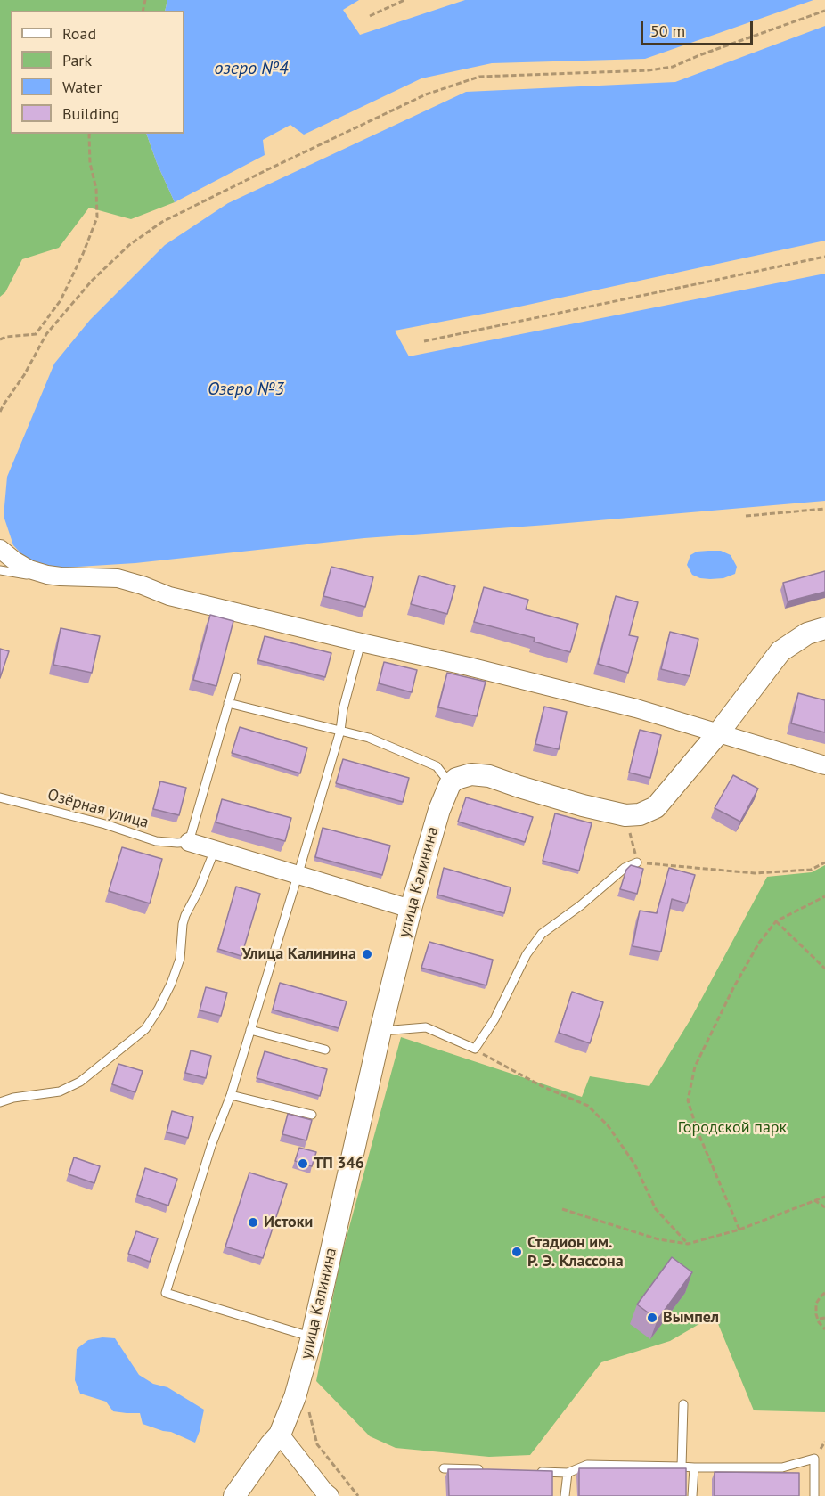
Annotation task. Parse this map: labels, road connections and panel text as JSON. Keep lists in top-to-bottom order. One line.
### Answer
{"streets":{"street":["улица Калинина"],"lane":["Озёрная улица"]},"water":["озеро №4","Озеро №3"],"parks":["Городской парк"],"places":["Улица Калинина","ТП 346","Истоки","Стадион им. Р. Э. Классона","Вымпел"],"legend":["Road","Park","Water","Building"],"scale_bar":"50 m"}
